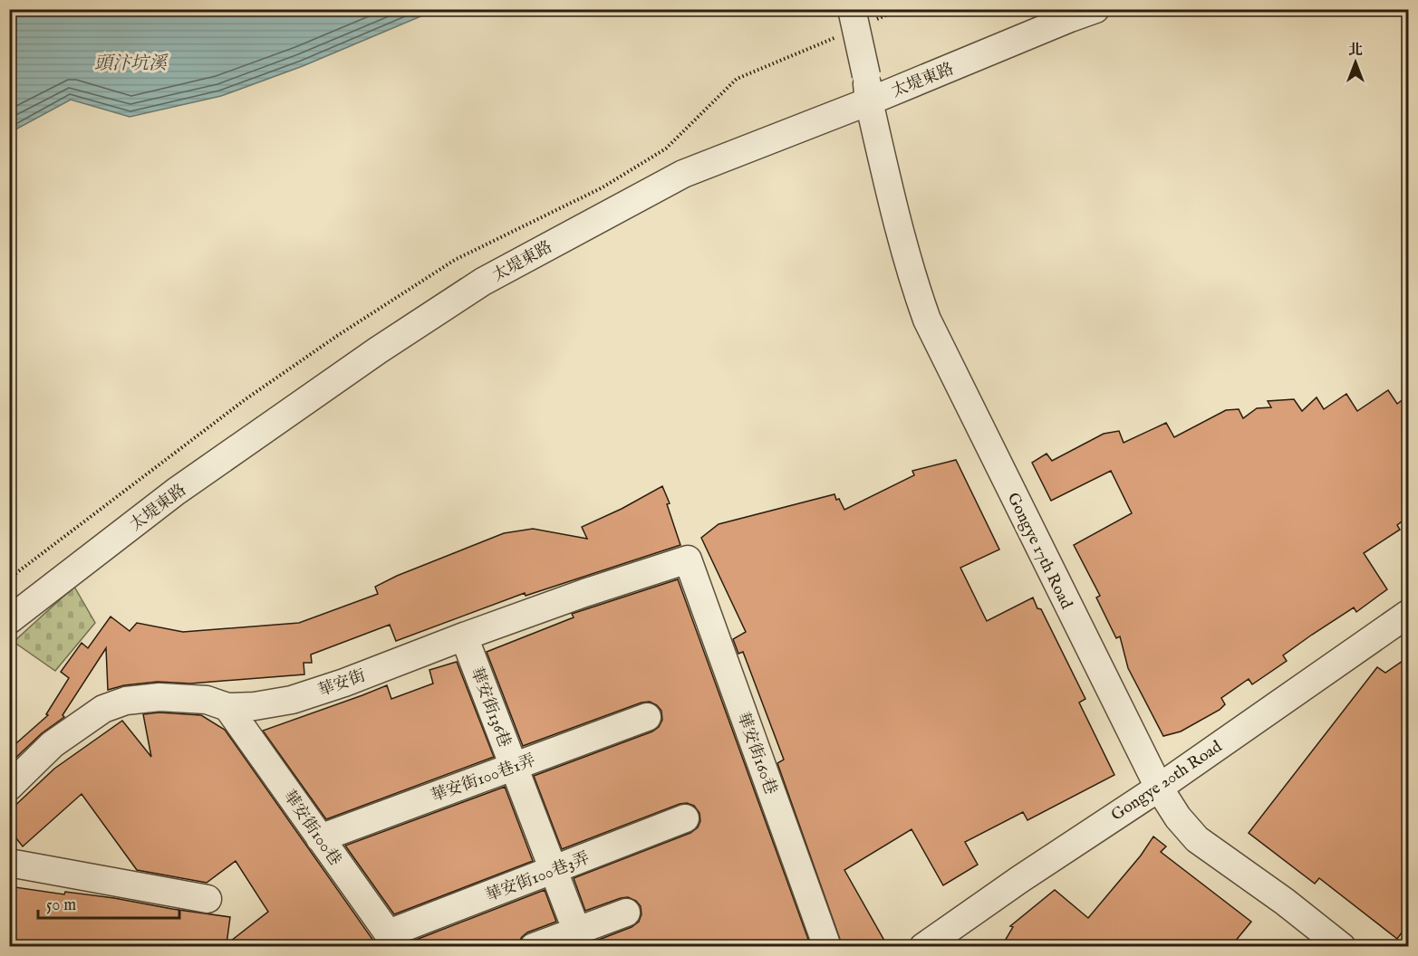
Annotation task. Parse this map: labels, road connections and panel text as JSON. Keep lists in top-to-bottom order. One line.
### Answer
{"streets":{"street":["太堤東路","Gongye 17th Road","華安街","華安街136巷","華安街160巷","華安街100巷1弄","Gongye 20th Road","華安街100巷","華安街100巷3弄"]},"crossings":[["太堤東路","Gongye 17th Road"],["Gongye 17th Road","Gongye 20th Road"],["華安街","華安街136巷"],["華安街","華安街160巷"],["華安街","華安街100巷"],["華安街136巷","華安街100巷1弄"],["華安街136巷","華安街100巷3弄"],["華安街100巷1弄","華安街100巷"],["華安街100巷","華安街100巷3弄"]],"water":["頭汴坑溪"],"scale_bar":"50 m","north":"top"}
